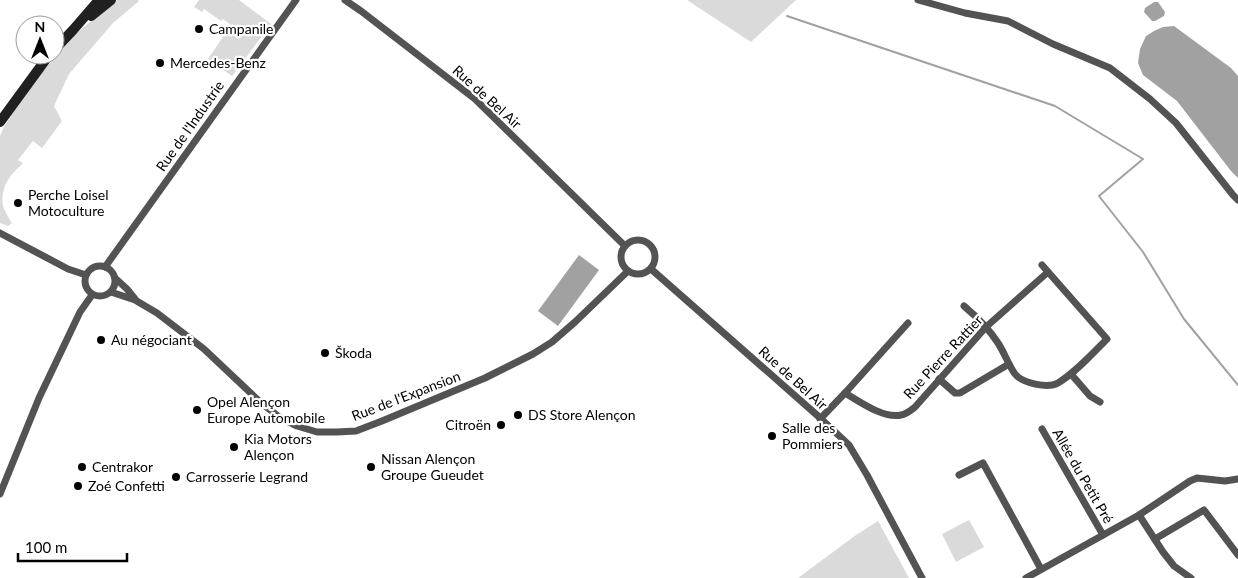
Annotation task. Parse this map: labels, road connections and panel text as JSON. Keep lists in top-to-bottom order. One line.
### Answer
{"streets":{"street":["Rue de Bel Air","Rue de l'Industrie","Rue Pierre Rattier","Rue de l'Expansion","Allée du Petit Pré"]},"crossings":[["Rue de Bel Air","Rue de l'Expansion"],["Rue de l'Industrie","Rue de l'Expansion"]],"places":["Campanile","Mercedes-Benz","Perche Loisel Motoculture","Au négociant","Škoda","Opel Alençon Europe Automobile","DS Store Alençon","Citroën","Salle des Pommiers","Kia Motors Alençon","Centrakor","Nissan Alençon Groupe Gueudet","Carrosserie Legrand","Zoé Confetti"],"scale_bar":"100 m","north":"top"}
